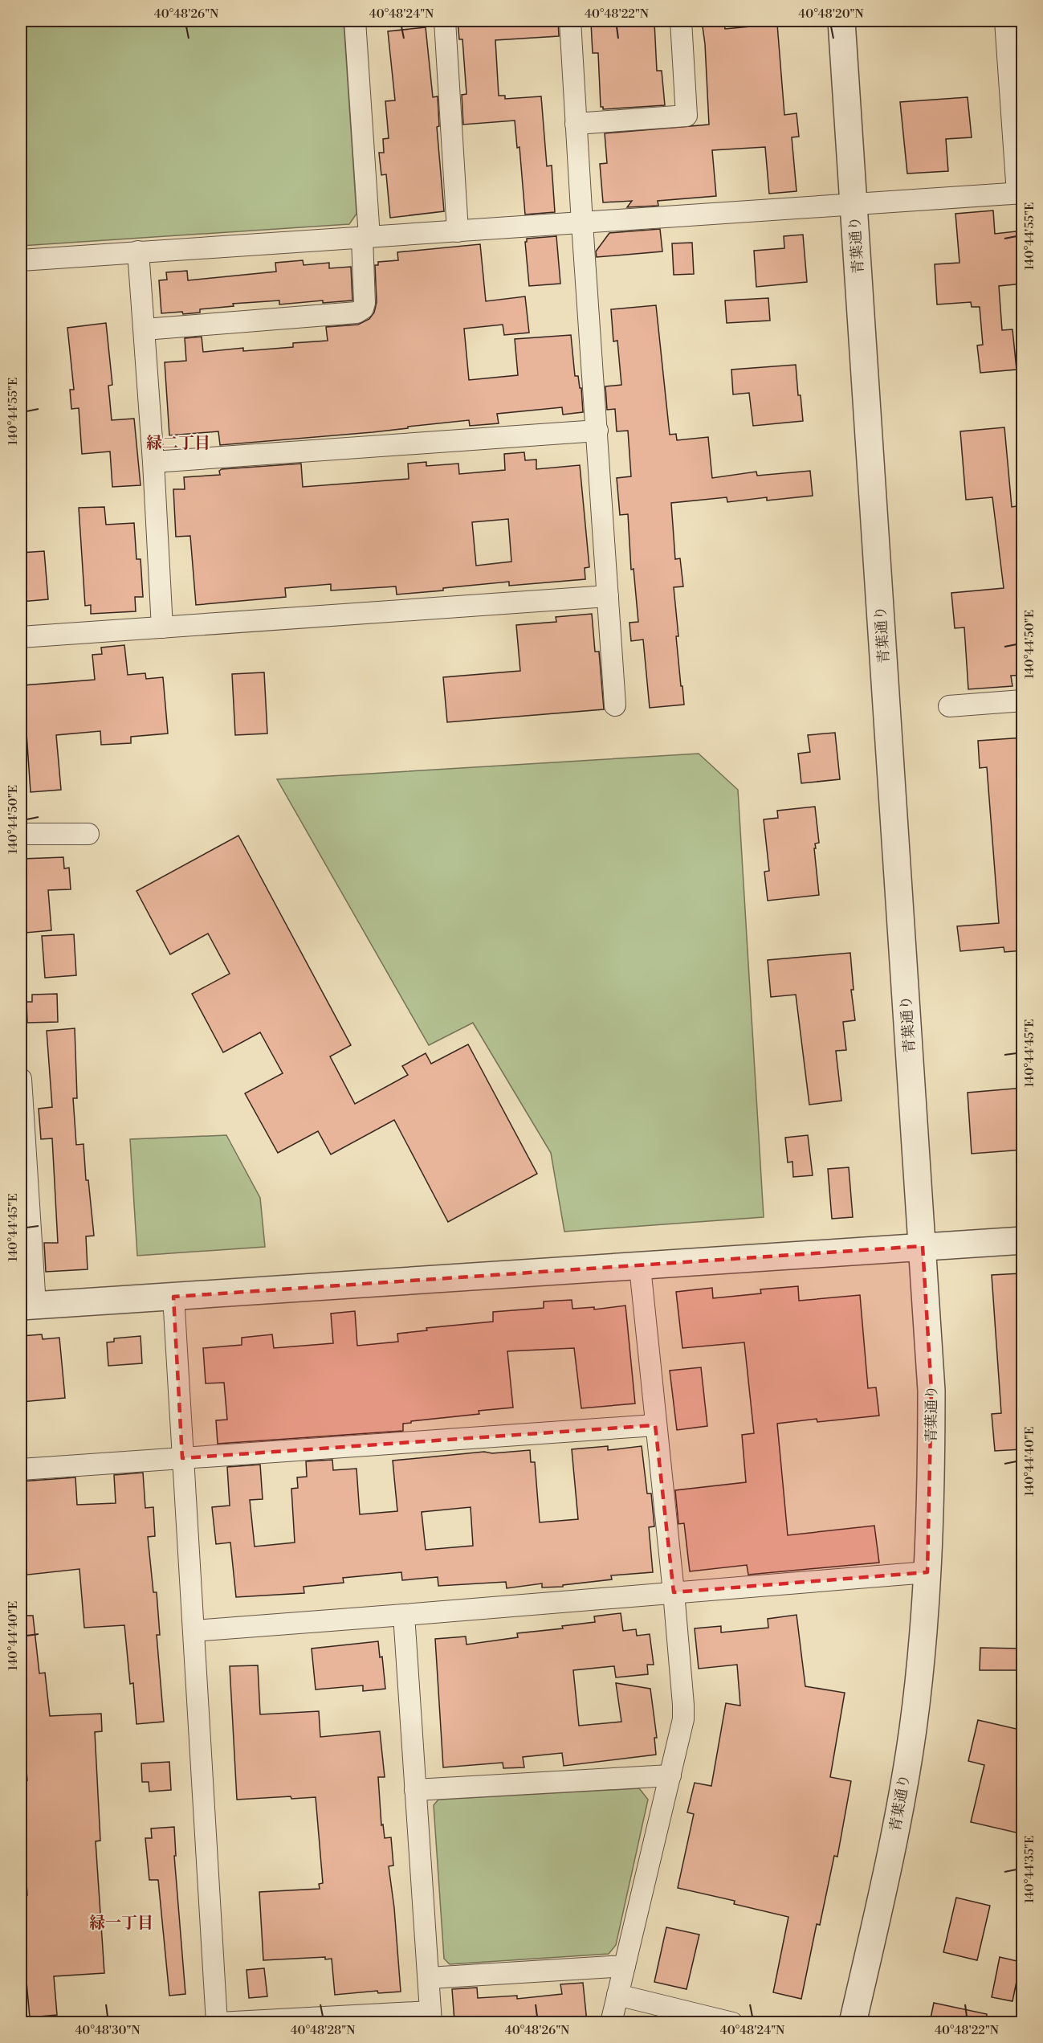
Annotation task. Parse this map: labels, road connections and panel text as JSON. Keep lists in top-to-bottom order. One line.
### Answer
{"streets":{"street":["青葉通り"]},"districts":["緑二丁目","緑一丁目"],"coordinates":["40°48'26\"N","40°48'24\"N","40°48'22\"N","40°48'20\"N","140°44'55\"E","140°44'50\"E","140°44'45\"E","140°44'40\"E","140°44'35\"E","40°48'30\"N","40°48'28\"N"]}
